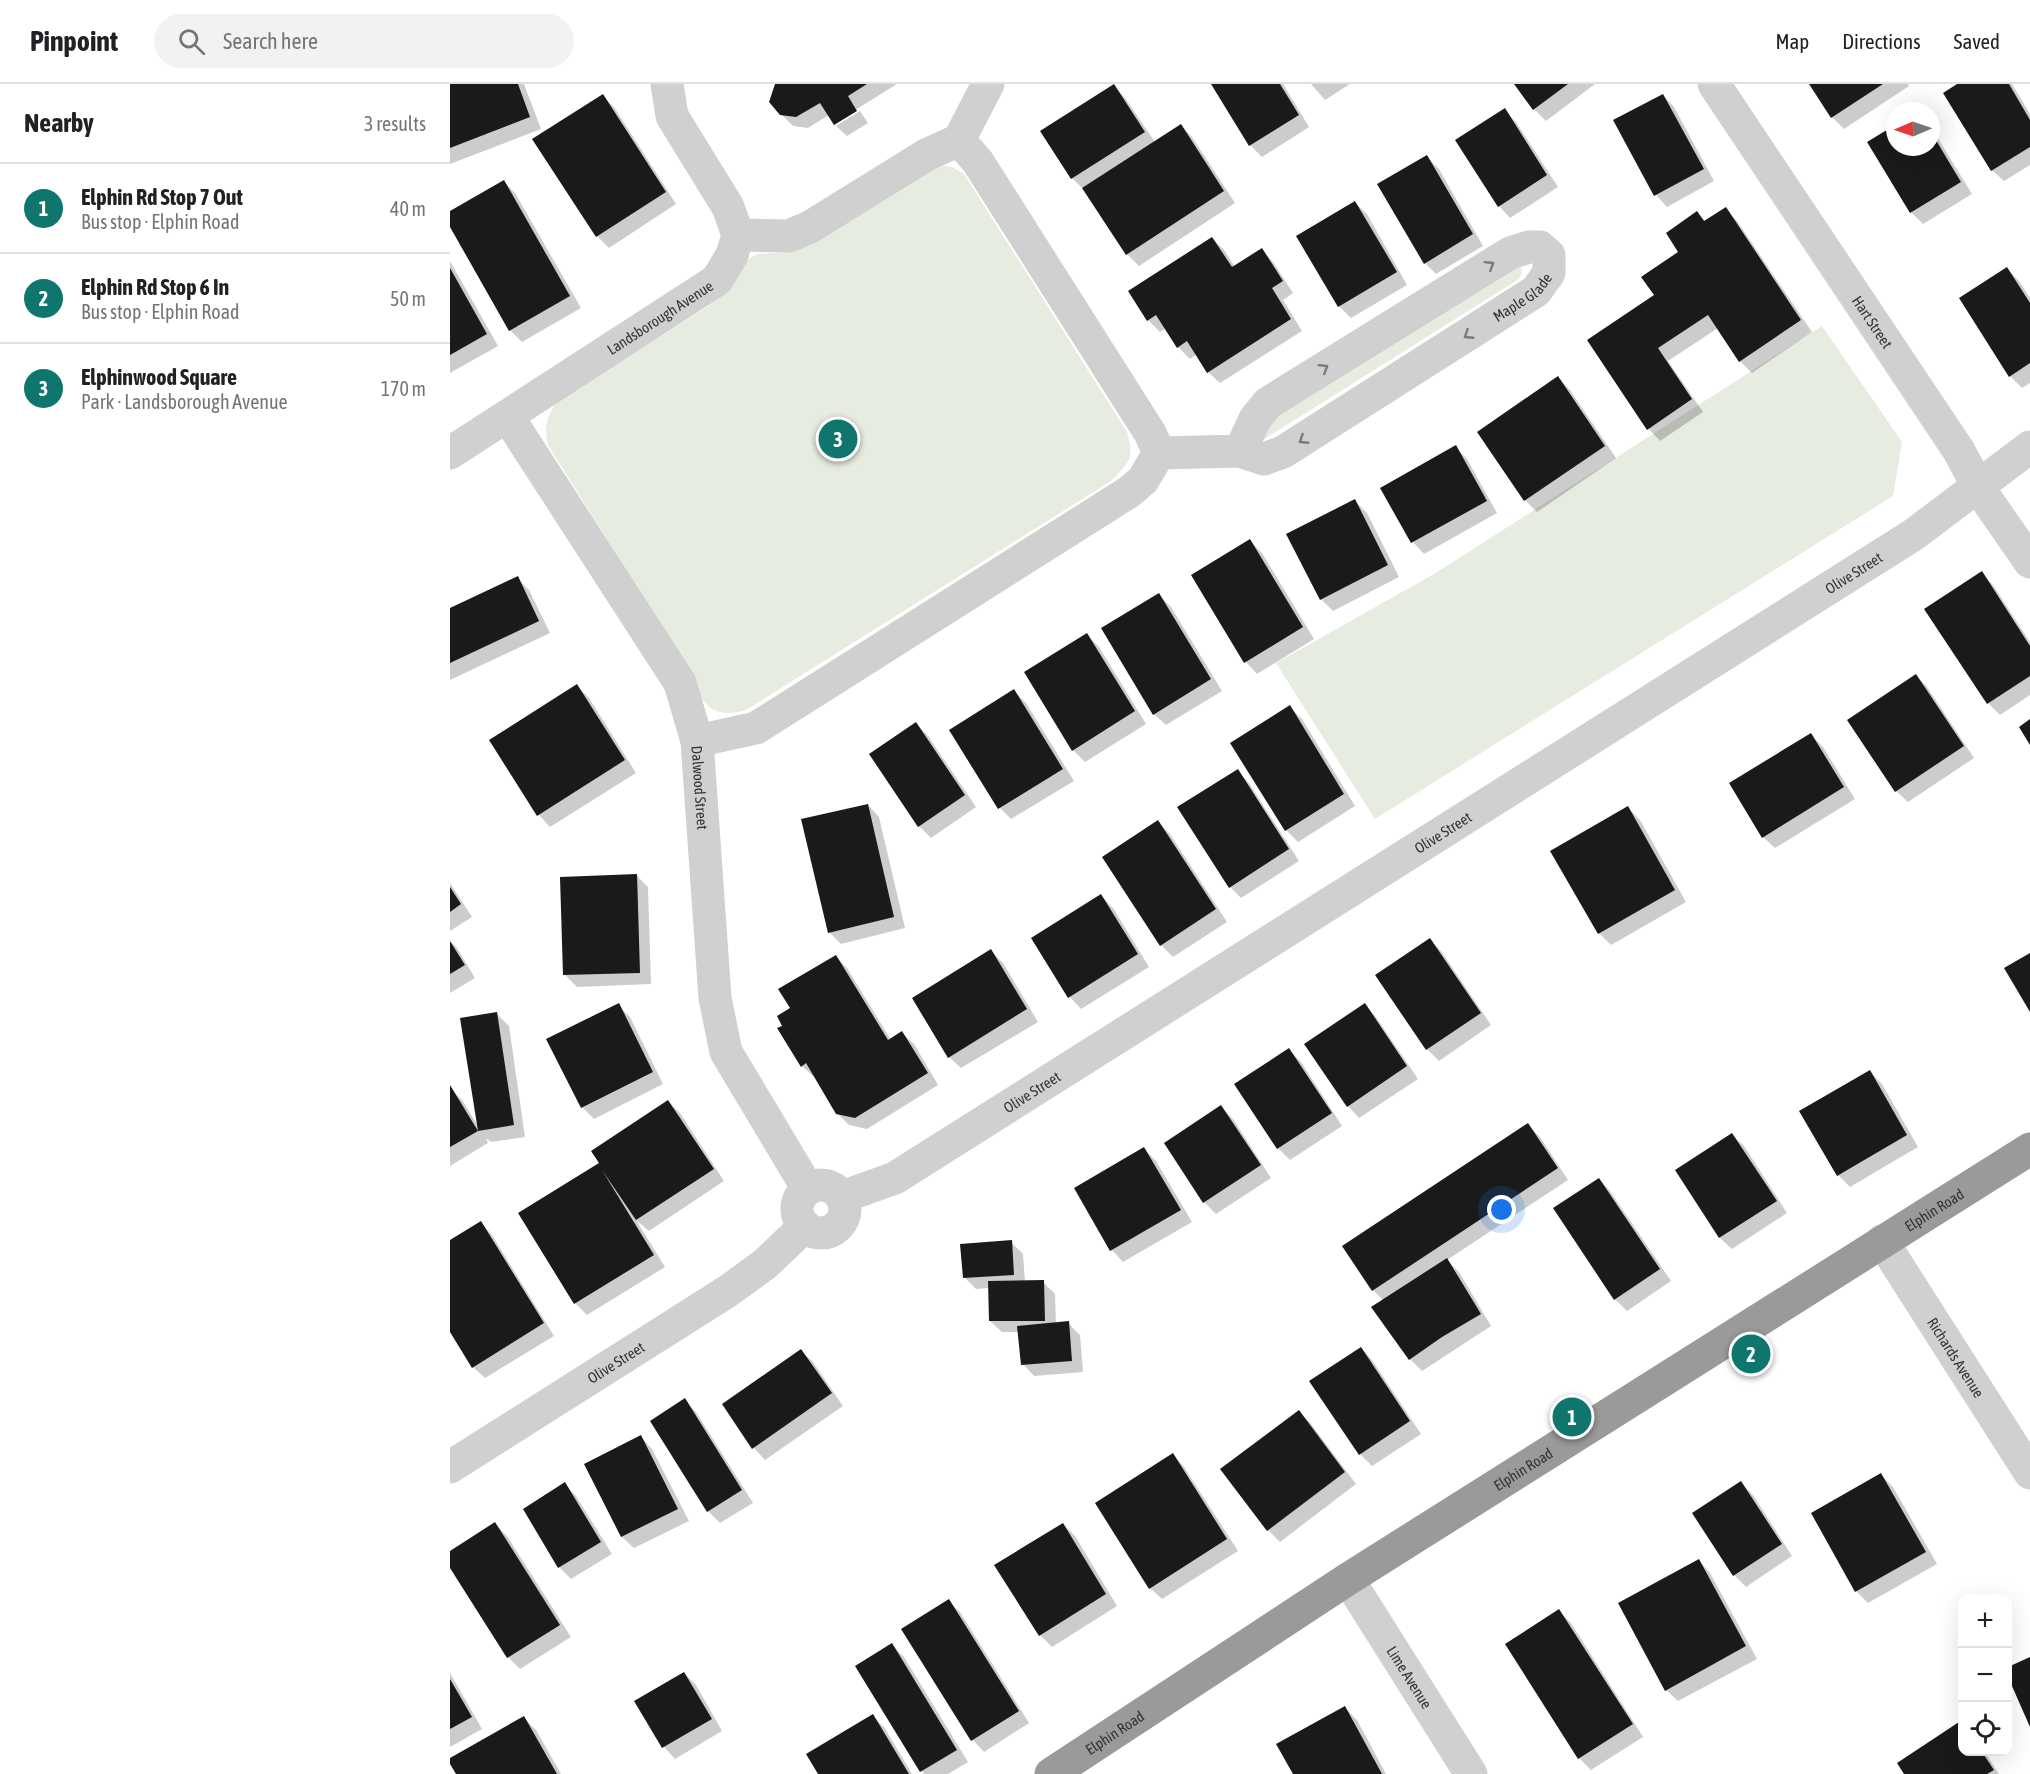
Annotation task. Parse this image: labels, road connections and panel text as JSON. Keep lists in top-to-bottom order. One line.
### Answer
{"streets":{"highway":["Elphin Road"],"street":["Maple Glade","Landsborough Avenue","Hart Street","Olive Street","Dalwood Street","Richards Avenue","Lime Avenue"]},"crossings":[["Landsborough Avenue","Dalwood Street"],["Hart Street","Olive Street"],["Olive Street","Dalwood Street"],["Elphin Road","Richards Avenue"],["Elphin Road","Lime Avenue"]],"north":"left","page":{"header":"Pinpoint","search":"Search here","nav":["Map","Directions","Saved"],"heading":["Nearby","3 results"],"list":[{"mark":"1","name":"Elphin Rd Stop 7 Out","note":"Bus stop · Elphin Road","value":"40 m"},{"mark":"2","name":"Elphin Rd Stop 6 In","note":"Bus stop · Elphin Road","value":"50 m"},{"mark":"3","name":"Elphinwood Square","note":"Park · Landsborough Avenue","value":"170 m"}],"pins":["3","2","1"],"map_buttons":["+","−"]}}
